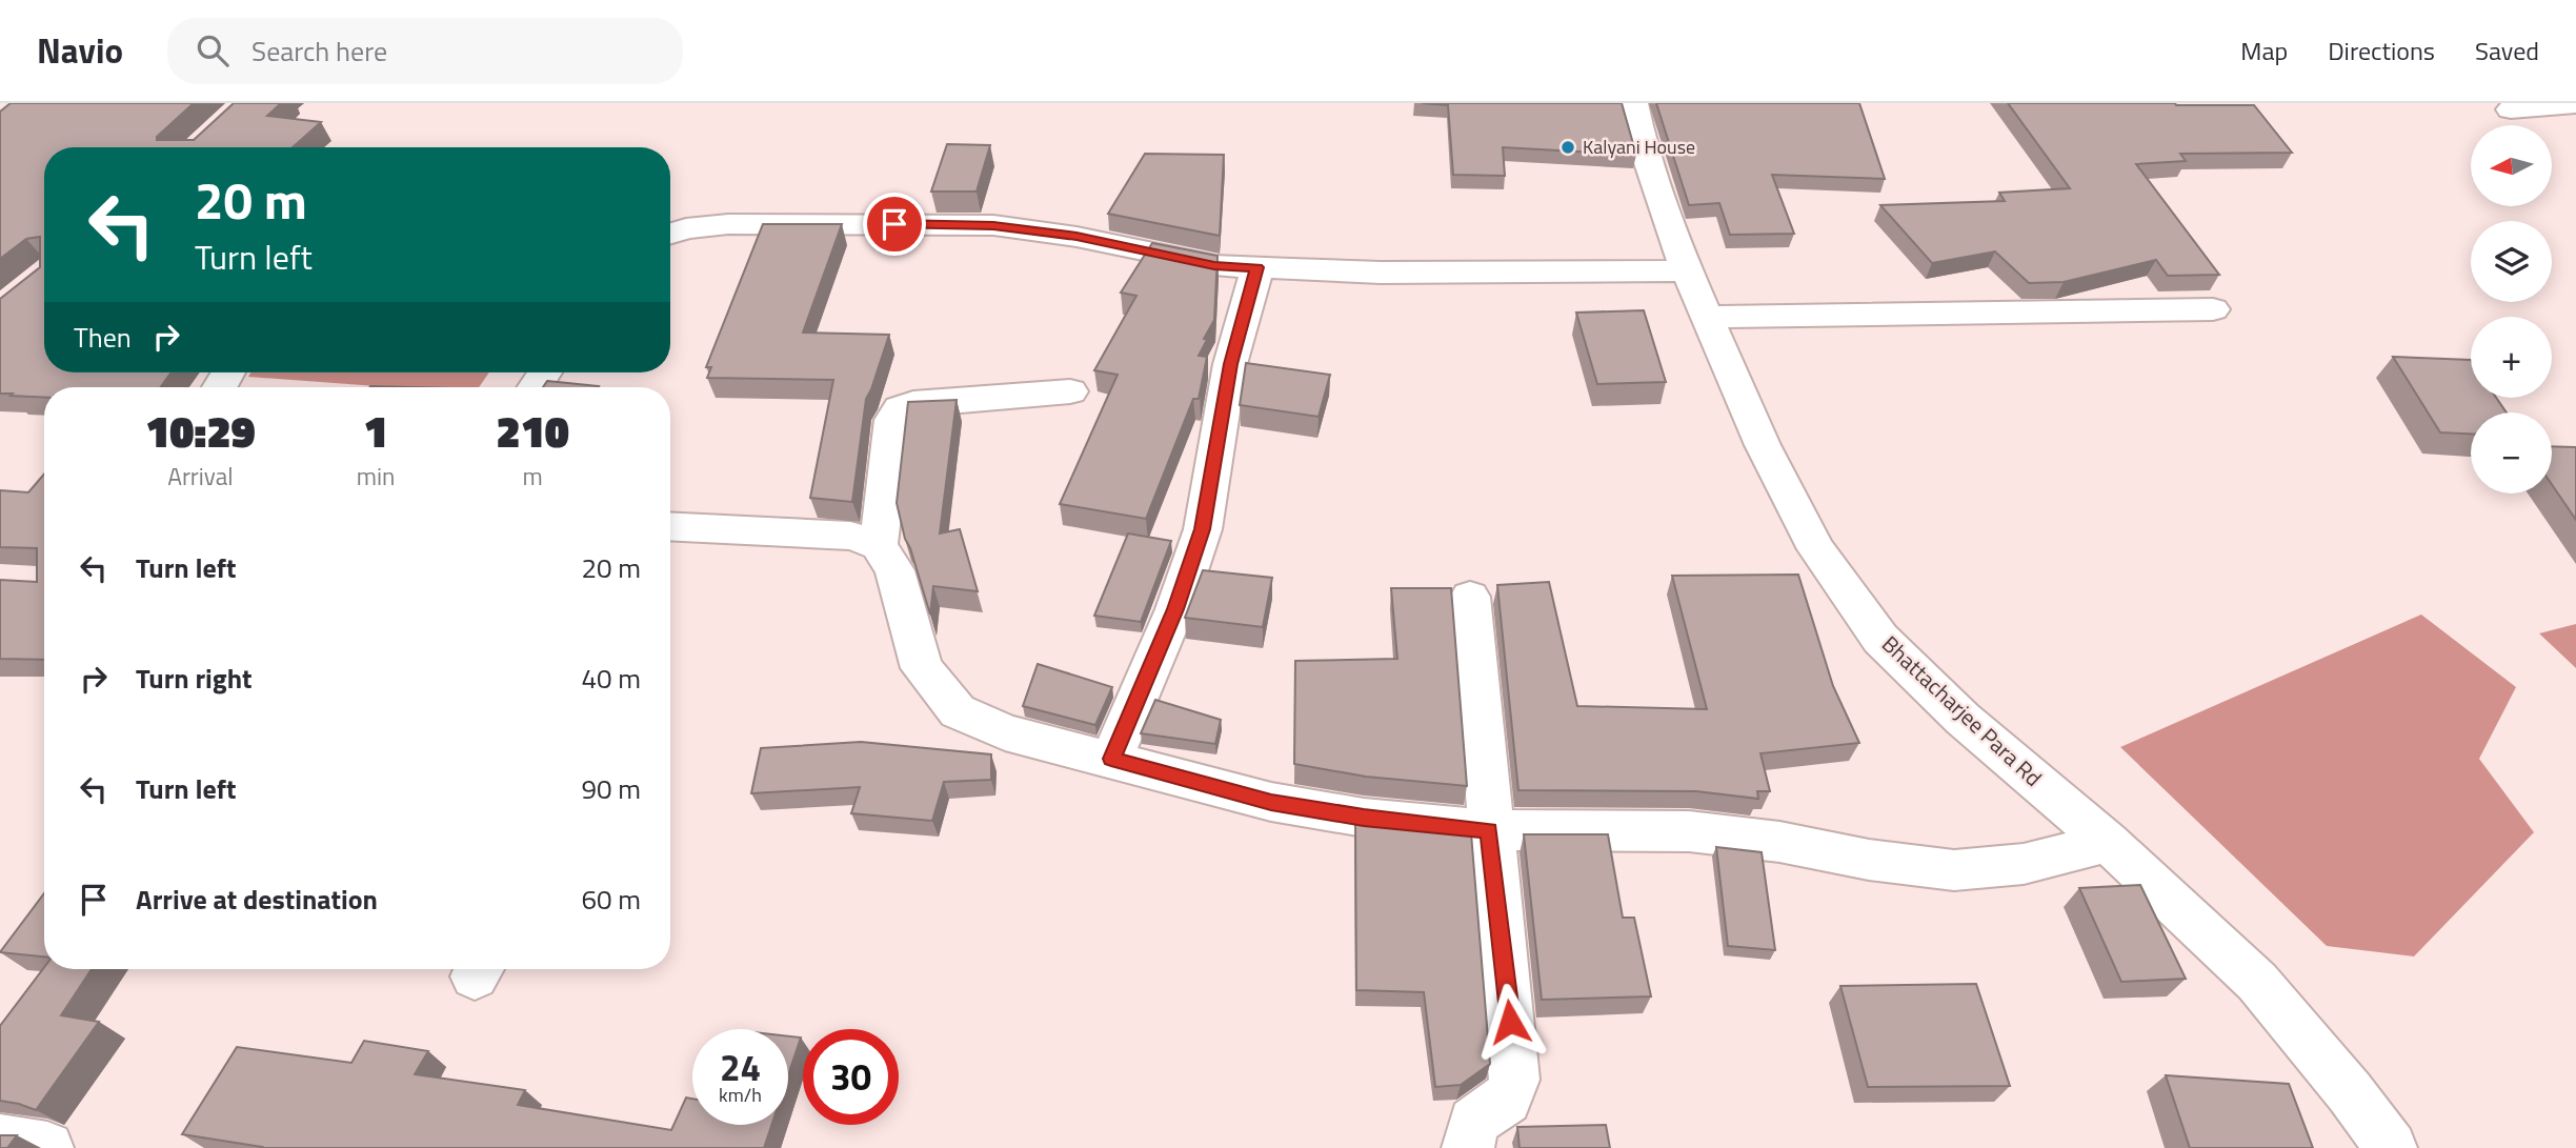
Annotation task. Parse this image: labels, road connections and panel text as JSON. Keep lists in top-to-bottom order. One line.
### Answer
{"streets":{"street":["Bhattacharjee Para Rd"]},"places":["Kalyani House"],"north":"left","page":{"header":"Navio","search":"Search here","nav":["Map","Directions","Saved"],"map_buttons":["+","−"],"turn":["20 m","Turn left"],"then":"Then","eta":["10:29","Arrival","1","min","210","m"],"list":[{"name":"Turn left","value":"20 m"},{"name":"Turn right","value":"40 m"},{"name":"Turn left","value":"90 m"},{"name":"Arrive at destination","value":"60 m"}],"speed":"24 km/h","limit":"30"}}
